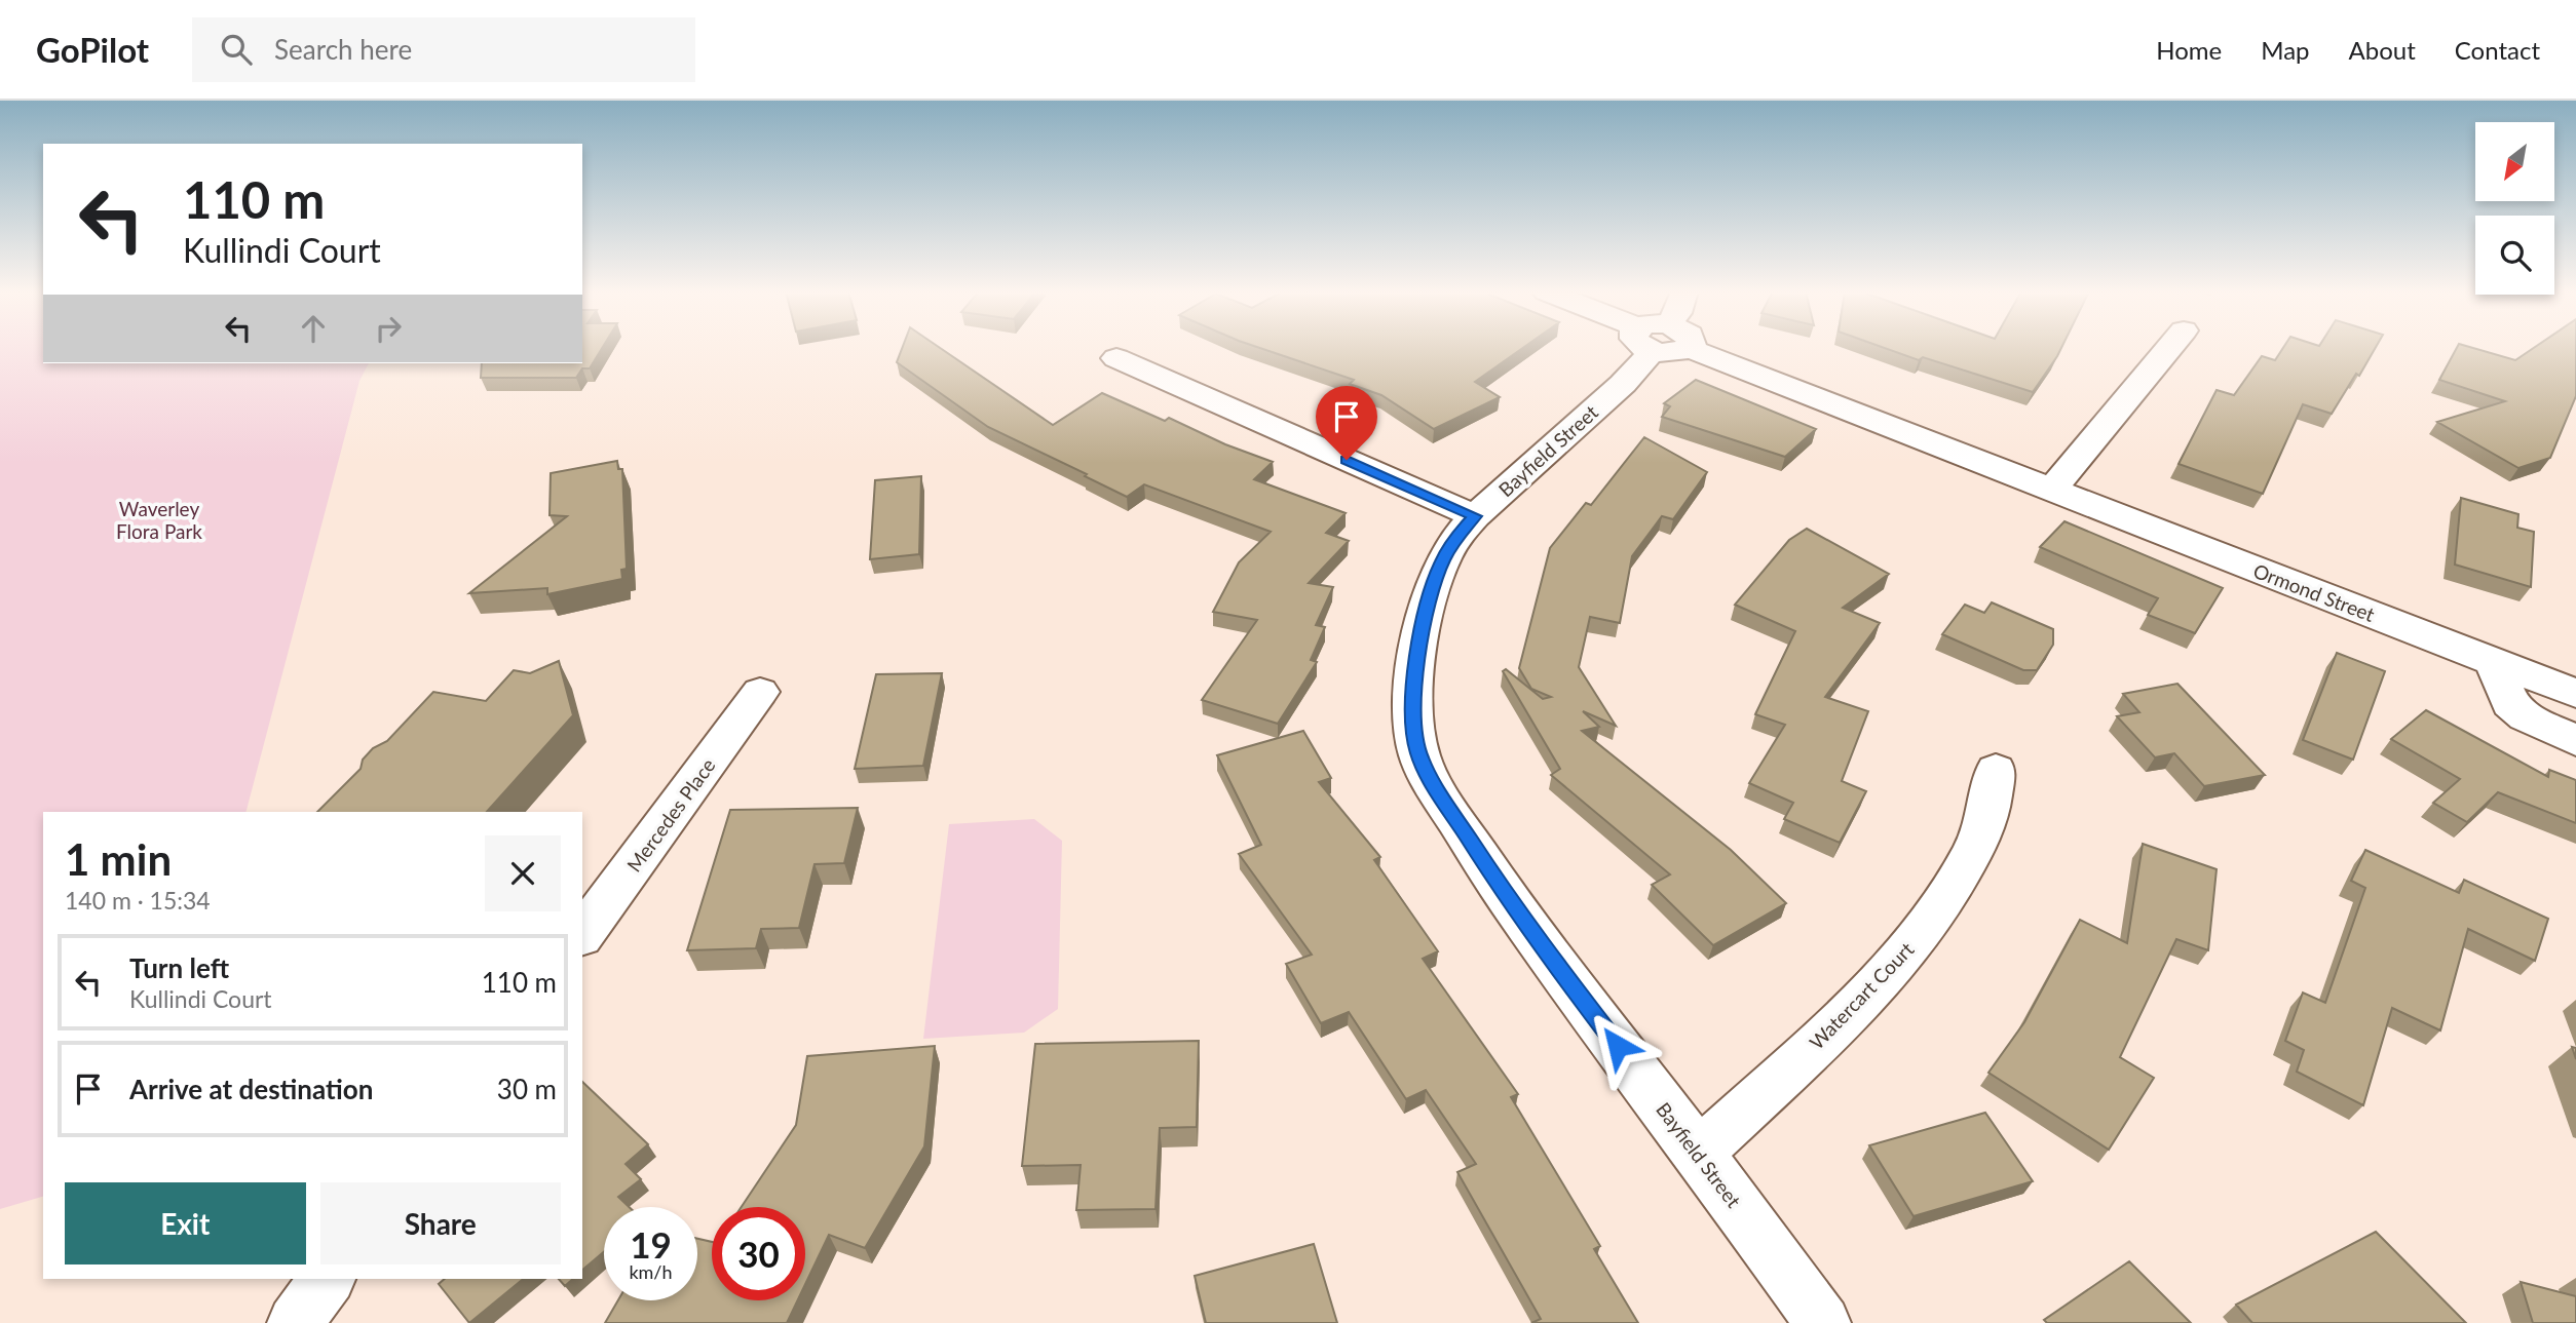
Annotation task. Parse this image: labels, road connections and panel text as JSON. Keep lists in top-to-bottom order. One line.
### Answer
{"streets":{"street":["Bayfield Street","Ormond Street","Mercedes Place","Watercart Court"]},"crossings":[["Bayfield Street","Watercart Court"]],"parks":["Waverley Flora Park"],"north":"bottom left","page":{"header":"GoPilot","search":"Search here","nav":["Home","Map","About","Contact"],"turn":["110 m","Kullindi Court"],"heading":["1 min","140 m · 15:34"],"list":[{"name":"Turn left","note":"Kullindi Court","value":"110 m"},{"name":"Arrive at destination","value":"30 m"}],"buttons":["Exit","Share"],"speed":"19 km/h","limit":"30"}}
